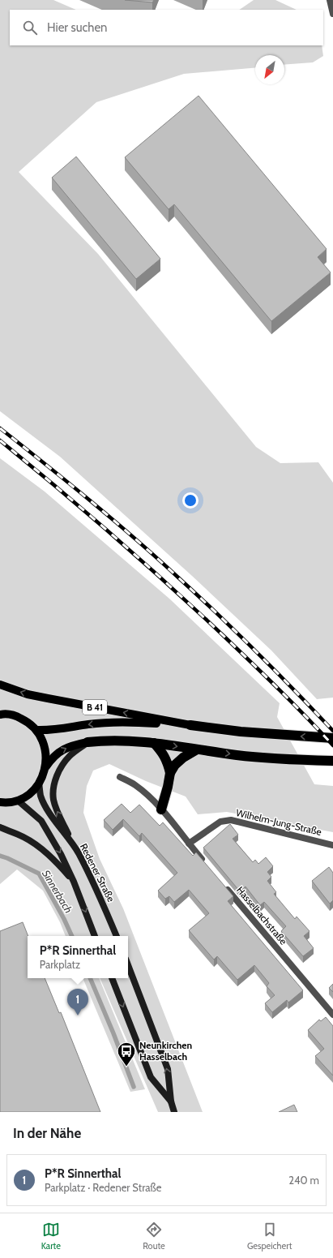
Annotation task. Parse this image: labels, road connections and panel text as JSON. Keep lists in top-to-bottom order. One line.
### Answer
{"streets":{"highway":["B 41"],"main road":["Redener Straße"],"street":["Wilhelm-Jung-Straße","Hasselbachstraße"]},"water":["Sinnerbach"],"places":{"bus stop":["Neunkirchen Hasselbach"]},"north":"bottom left","page":{"search":"Hier suchen","popup":["P*R Sinnerthal","Parkplatz"],"pins":"1","heading":"In der Nähe","list":[{"mark":"1","name":"P*R Sinnerthal","note":"Parkplatz · Redener Straße","value":"240 m"}],"nav":["Karte","Route","Gespeichert"]}}
